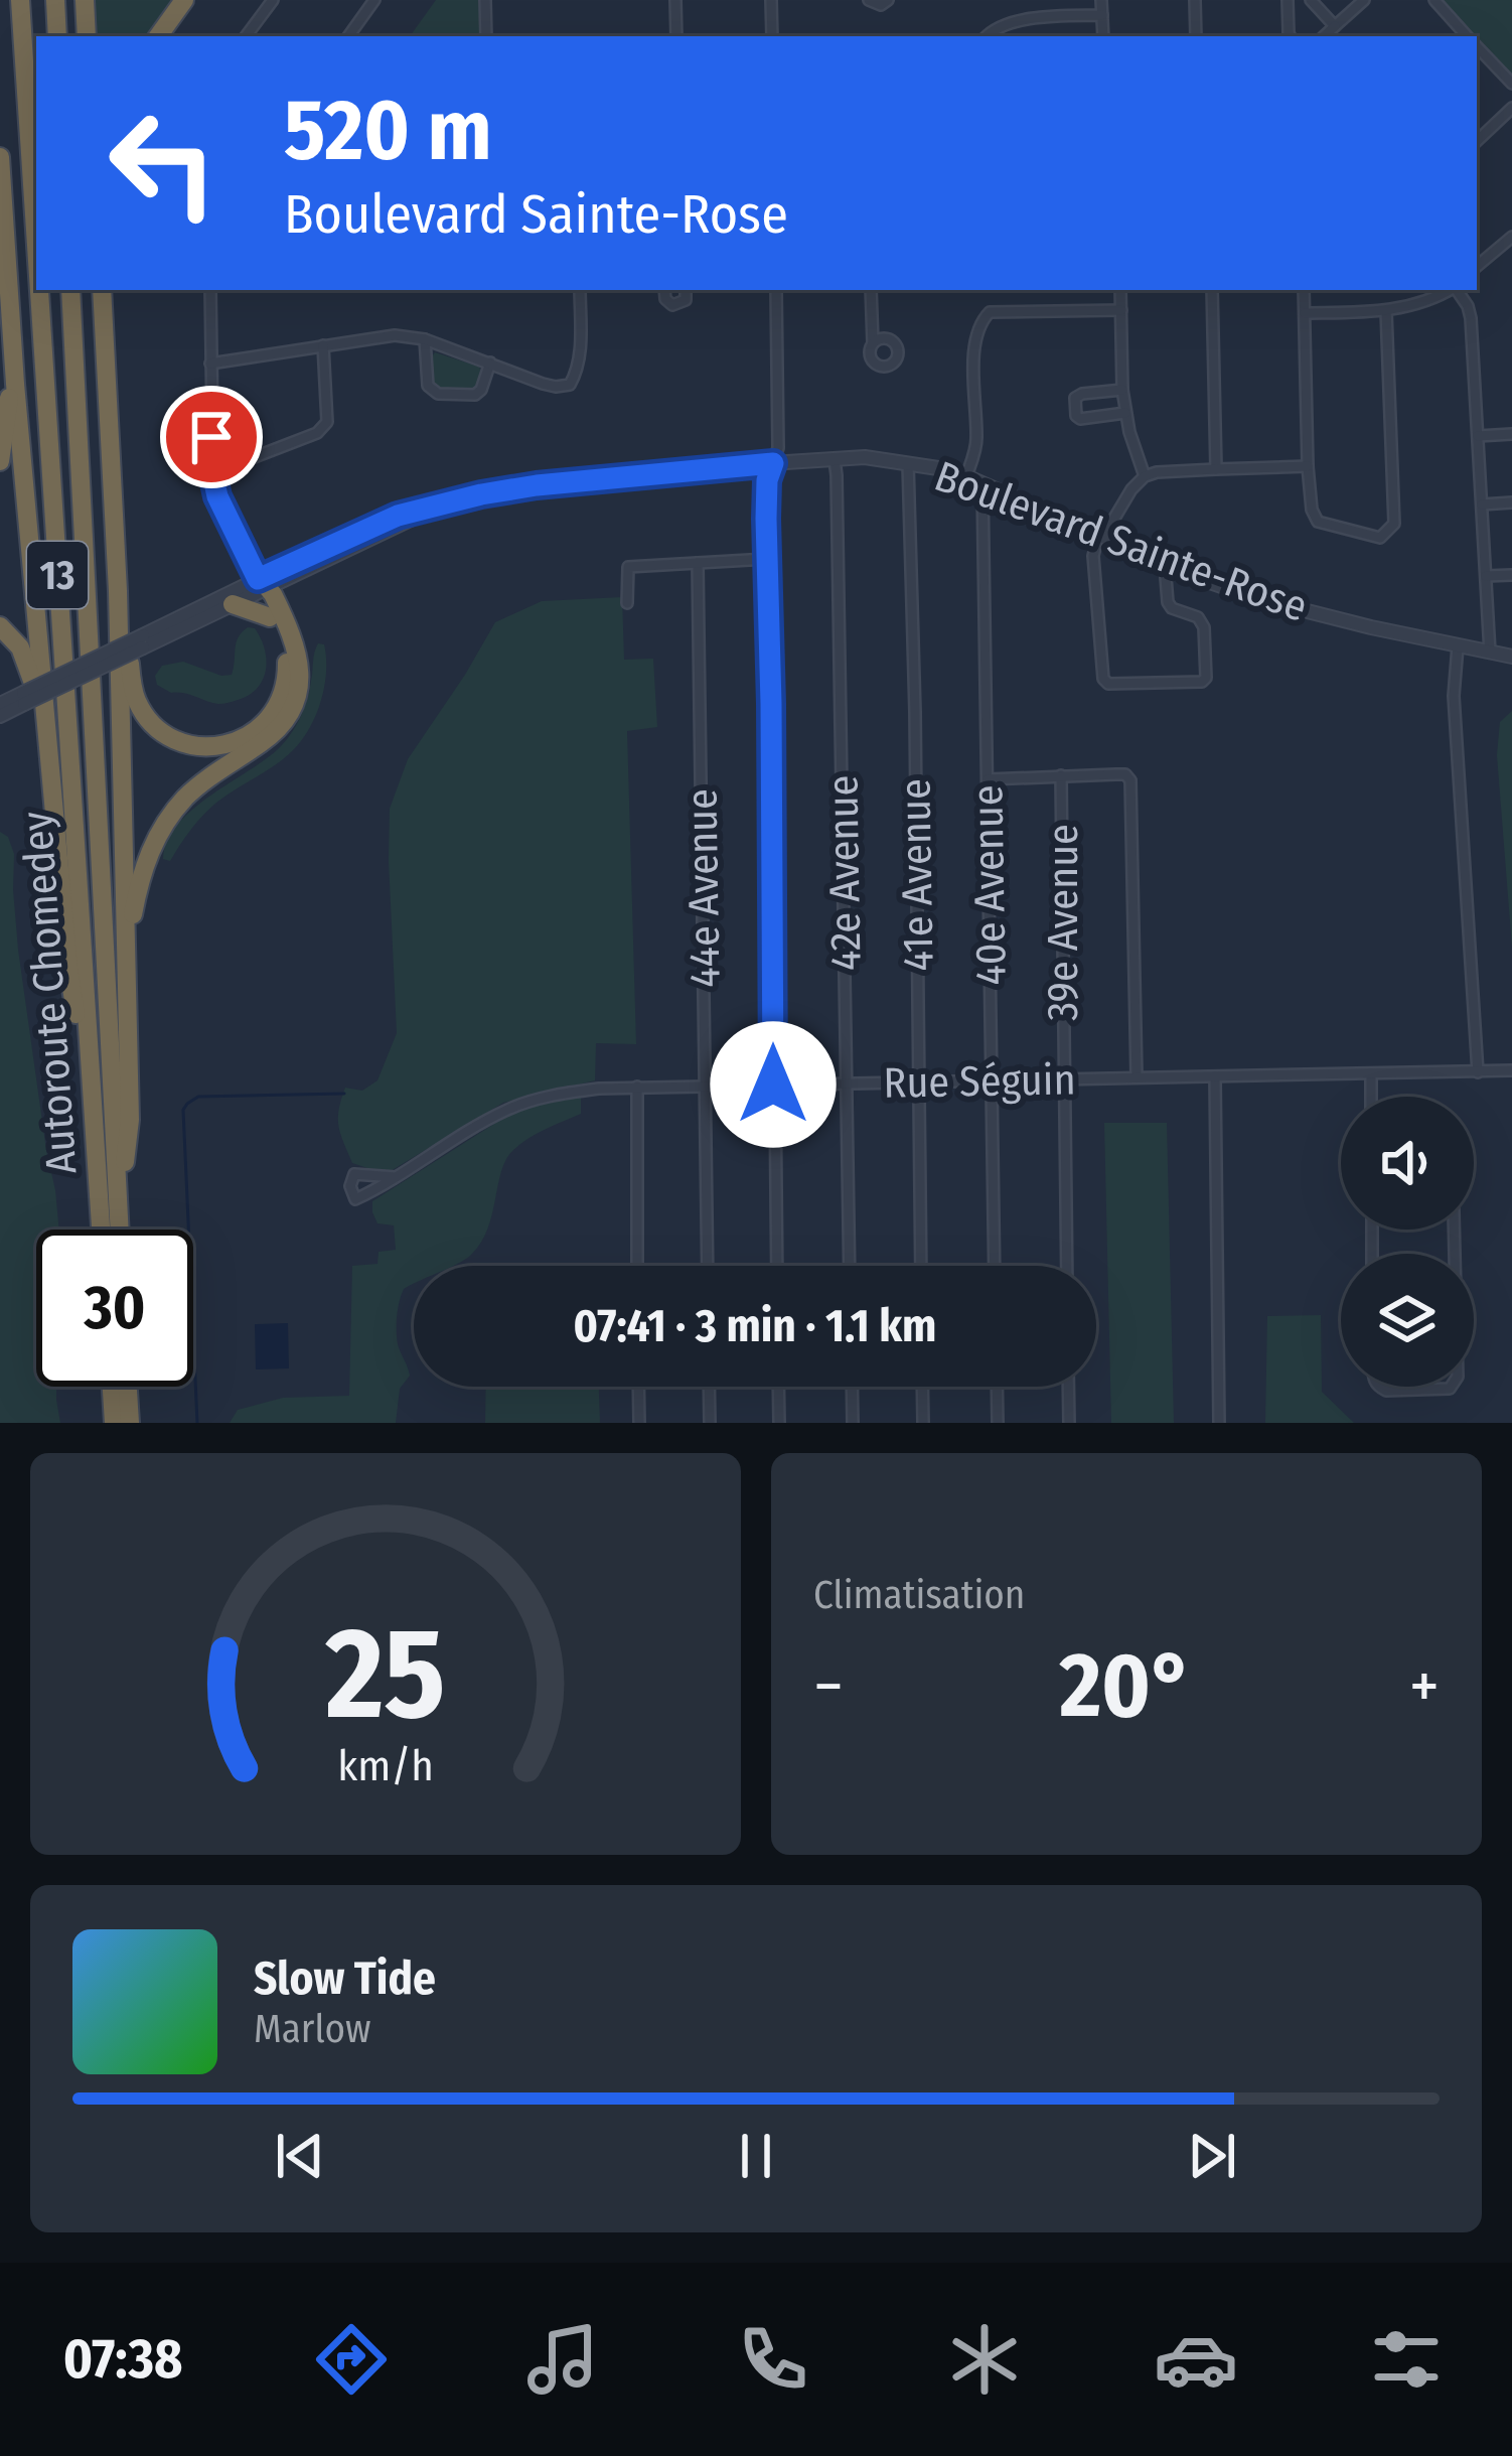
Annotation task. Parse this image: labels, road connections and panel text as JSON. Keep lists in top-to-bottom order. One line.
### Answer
{"streets":{"highway":["13","Autoroute Chomedey"],"street":["Boulevard Sainte-Rose","42e Avenue","41e Avenue","40e Avenue","44e Avenue","39e Avenue","Rue Séguin"]},"crossings":[["Boulevard Sainte-Rose","42e Avenue"],["Boulevard Sainte-Rose","41e Avenue"],["Boulevard Sainte-Rose","40e Avenue"],["42e Avenue","Rue Séguin"],["41e Avenue","Rue Séguin"],["40e Avenue","Rue Séguin"],["44e Avenue","Rue Séguin"],["39e Avenue","Rue Séguin"]],"page":{"turn":["520 m","Boulevard Sainte-Rose"],"limit":"30","trip":"07:41 · 3 min · 1.1 km","tile":"Climatisation","heat":["−","20°","+"],"song":["Slow Tide","Marlow"],"tabs":"07:38","gauge":["25","km/h"]}}
